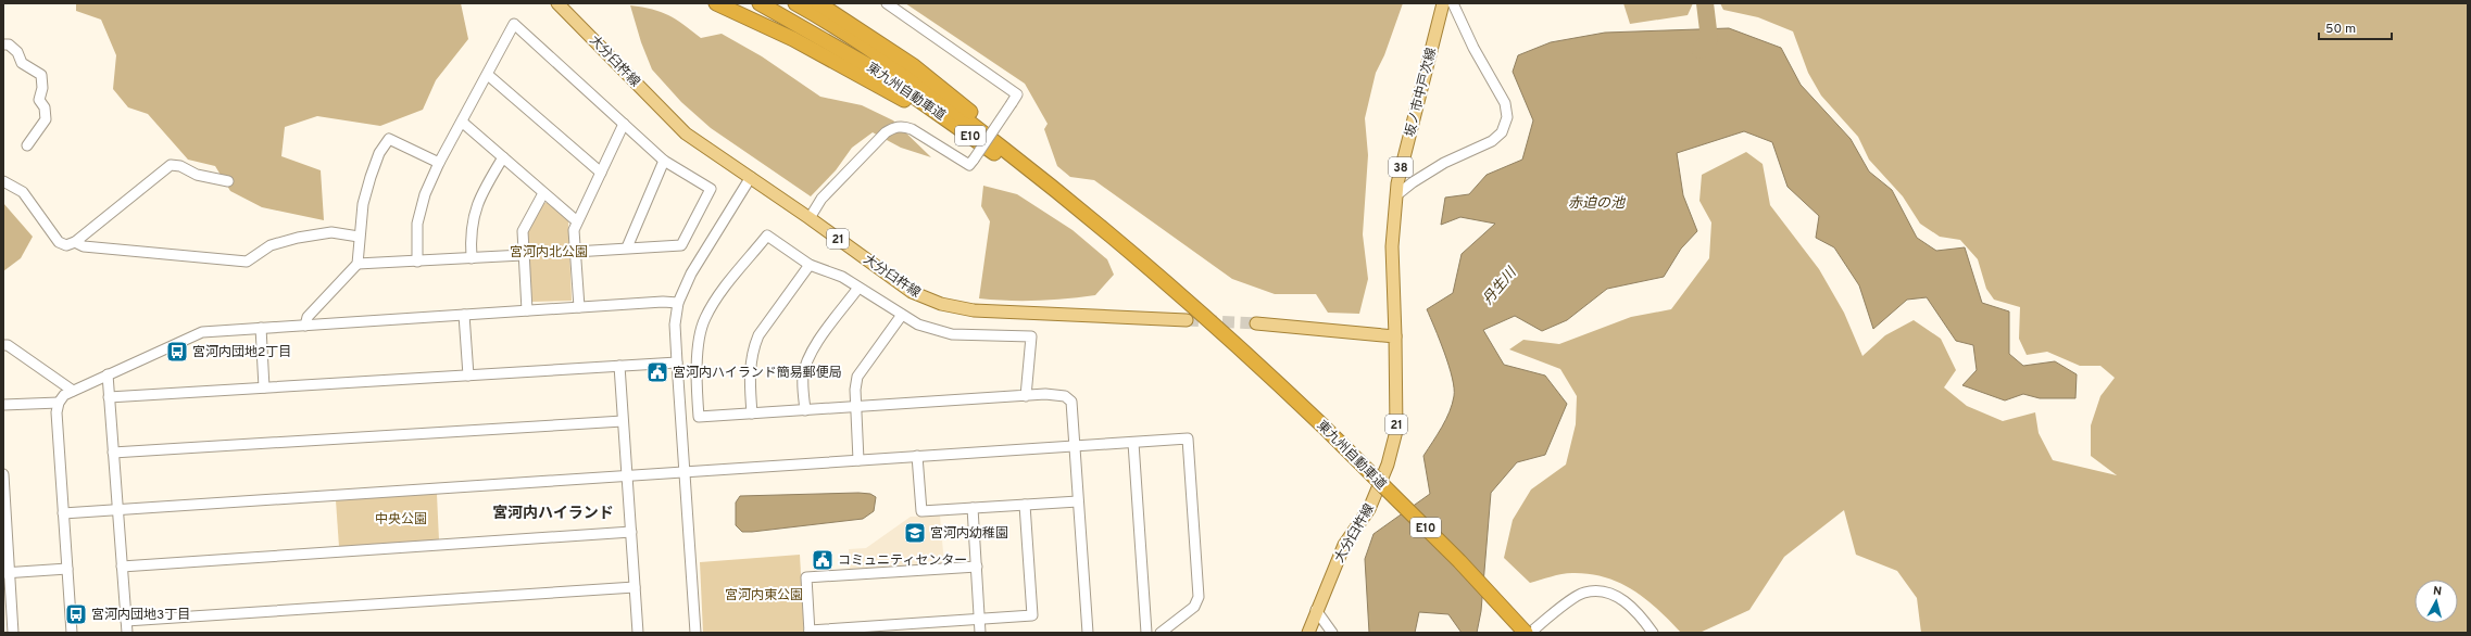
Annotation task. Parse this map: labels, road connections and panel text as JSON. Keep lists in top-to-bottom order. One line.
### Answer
{"streets":{"highway":["東九州自動車道","E10"],"main road":["大分臼杵線","坂ノ市中戸次線","38","21"]},"crossings":[["大分臼杵線","坂ノ市中戸次線"]],"districts":["宮河内ハイランド"],"water":["赤迫の池","丹生川"],"parks":["宮河内北公園","中央公園","宮河内東公園"],"places":{"bus stop":["宮河内団地2丁目","宮河内団地3丁目"],"public building":["宮河内ハイランド簡易郵便局","コミュニティセンター"],"school or university":["宮河内幼稚園"]},"scale_bar":"50 m","north":"top"}
